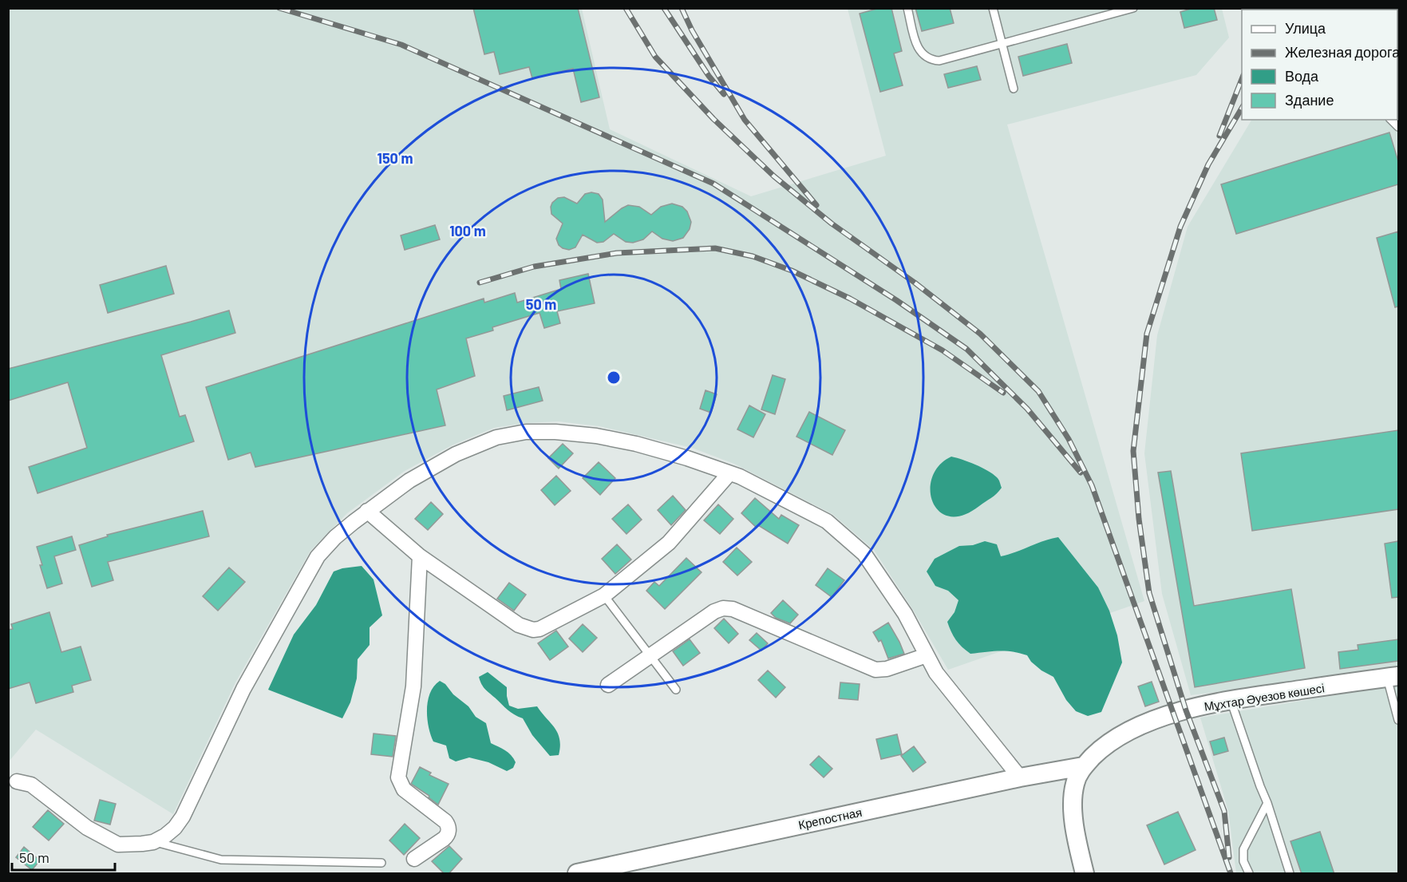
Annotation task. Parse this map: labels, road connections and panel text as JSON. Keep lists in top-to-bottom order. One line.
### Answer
{"streets":{"street":["Мұхтар Әуезов көшесі","Крепостная"]},"crossings":[["Мұхтар Әуезов көшесі","Крепостная"]],"legend":["Улица","Железная дорога","Вода","Здание"],"scale_bar":"50 m","rings":["150 m","100 m","50 m"]}
